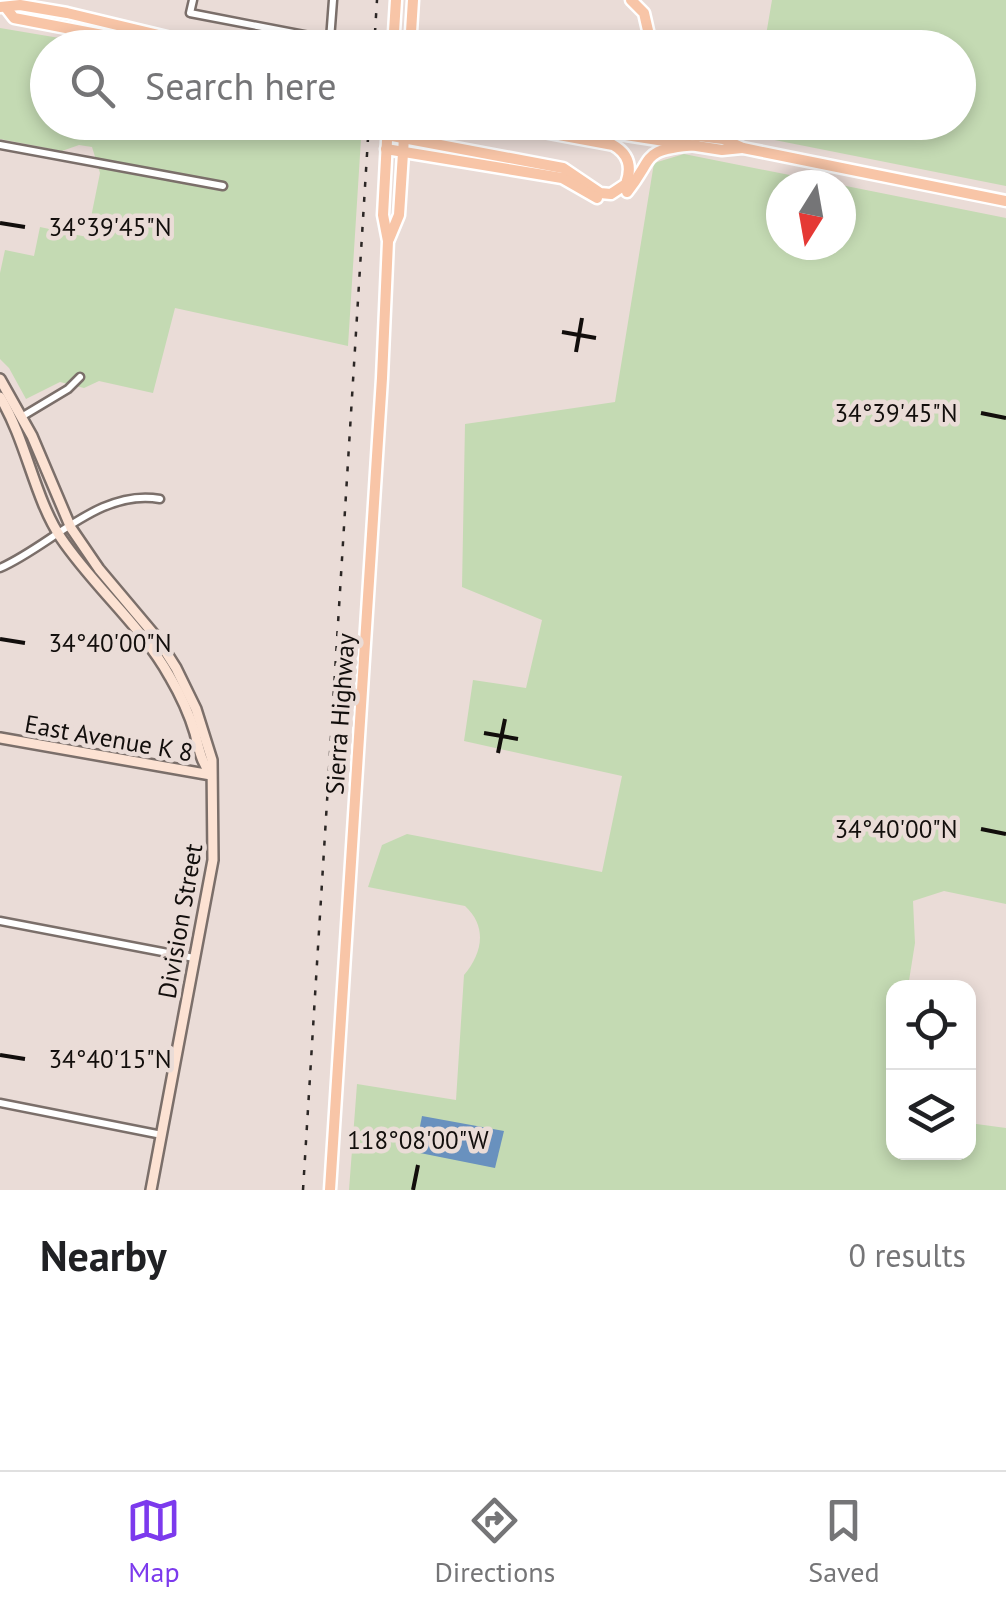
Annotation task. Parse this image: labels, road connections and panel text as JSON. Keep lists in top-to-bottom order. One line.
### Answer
{"streets":{"main road":["Sierra Highway","East Avenue K 8","Division Street"]},"crossings":[["East Avenue K 8","Division Street"]],"north":"bottom","page":{"search":"Search here","heading":["Nearby","0 results"],"nav":["Map","Directions","Saved"]},"coordinates":["34°39'45\"N","34°40'00\"N","34°40'15\"N","118°08'00\"W"]}
